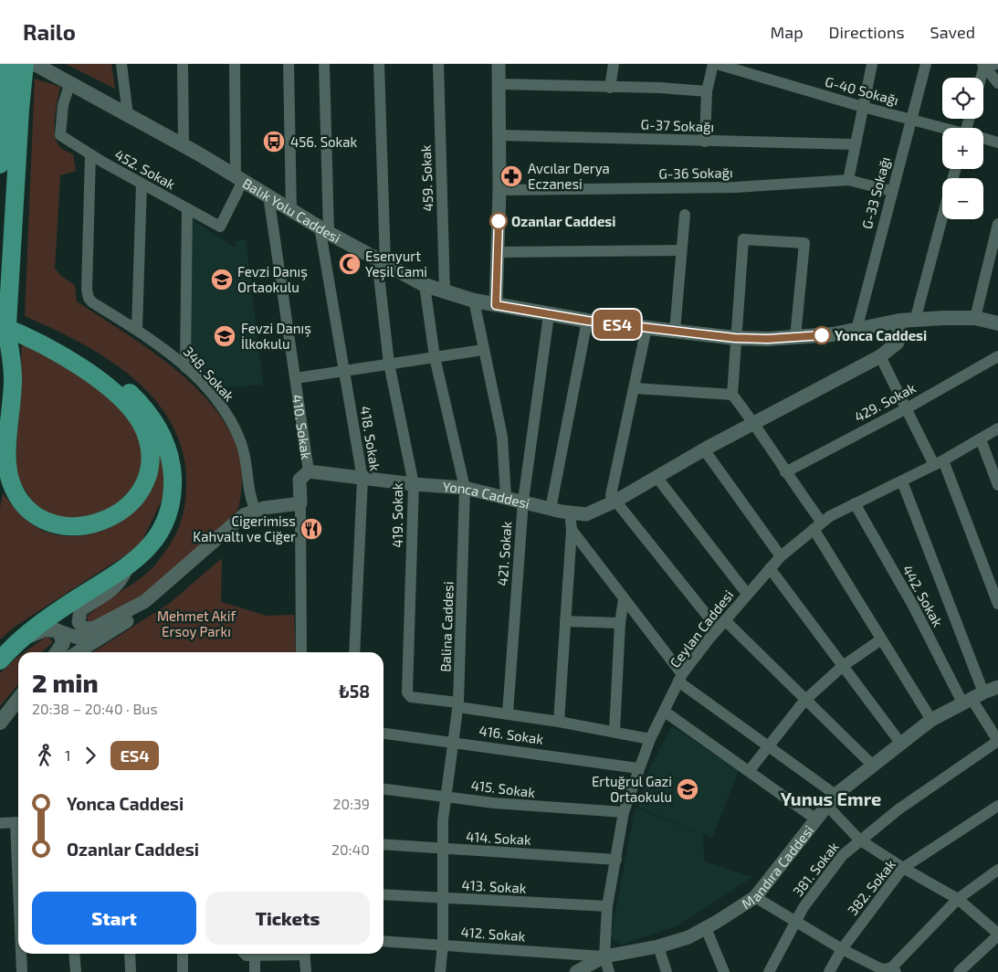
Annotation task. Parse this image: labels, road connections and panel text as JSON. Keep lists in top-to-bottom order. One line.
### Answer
{"streets":{"main road":["Balık Yolu Caddesi"],"street":["G-40 Sokağı","G-37 Sokağı","452. Sokak","G-36 Sokağı","459. Sokak","G-33 Sokağı","348. Sokak","429. Sokak","410. Sokak","418. Sokak","Yonca Caddesi","419. Sokak","421. Sokak","442. Sokak","Balina Caddesi","Ceylan Caddesi","416. Sokak","415. Sokak","414. Sokak","Mandıra Caddesi","381. Sokak","413. Sokak","382. Sokak","412. Sokak"]},"crossings":[["G-40 Sokağı","G-33 Sokağı"],["452. Sokak","Balık Yolu Caddesi"],["452. Sokak","348. Sokak"],["G-36 Sokağı","G-33 Sokağı"],["459. Sokak","Balık Yolu Caddesi"],["G-33 Sokağı","Balık Yolu Caddesi"],["Balık Yolu Caddesi","410. Sokak"],["Balık Yolu Caddesi","418. Sokak"],["Balık Yolu Caddesi","Yonca Caddesi"],["Balık Yolu Caddesi","419. Sokak"],["Balık Yolu Caddesi","421. Sokak"],["Balık Yolu Caddesi","Balina Caddesi"],["410. Sokak","Yonca Caddesi"],["418. Sokak","Yonca Caddesi"],["Yonca Caddesi","419. Sokak"],["Yonca Caddesi","421. Sokak"],["Yonca Caddesi","Balina Caddesi"],["419. Sokak","421. Sokak"],["419. Sokak","Balina Caddesi"],["419. Sokak","Ceylan Caddesi"],["442. Sokak","Ceylan Caddesi"],["442. Sokak","Mandıra Caddesi"],["Balina Caddesi","416. Sokak"],["Balina Caddesi","415. Sokak"],["Balina Caddesi","414. Sokak"],["Balina Caddesi","413. Sokak"],["Balina Caddesi","412. Sokak"],["Ceylan Caddesi","416. Sokak"],["Ceylan Caddesi","415. Sokak"],["Ceylan Caddesi","414. Sokak"],["Ceylan Caddesi","Mandıra Caddesi"],["Ceylan Caddesi","413. Sokak"],["Ceylan Caddesi","412. Sokak"],["Mandıra Caddesi","412. Sokak"]],"districts":["Yunus Emre"],"parks":["Mehmet Akif Ersoy Parkı"],"places":{"bus stop":["456. Sokak"],"pharmacy":["Avcılar Derya Eczanesi"],"other":["Ozanlar Caddesi","Yonca Caddesi"],"mosque":["Esenyurt Yeşil Cami"],"school or university":["Fevzi Danış Ortaokulu","Fevzi Danış İlkokulu","Ertuğrul Gazi Ortaokulu"],"restaurant":["Cigerimiss Kahvaltı ve Ciğer"]},"lines":["bus line ES4"],"page":{"header":"Railo","nav":["Map","Directions","Saved"],"on_map":"ES4","map_buttons":["+","−"],"heading":["2 min","20:38 – 20:40 · Bus","₺58"],"legs":["1","ES4"],"list":[{"name":"Yonca Caddesi","value":"20:39"},{"name":"Ozanlar Caddesi","value":"20:40"}],"buttons":["Start","Tickets"]}}
